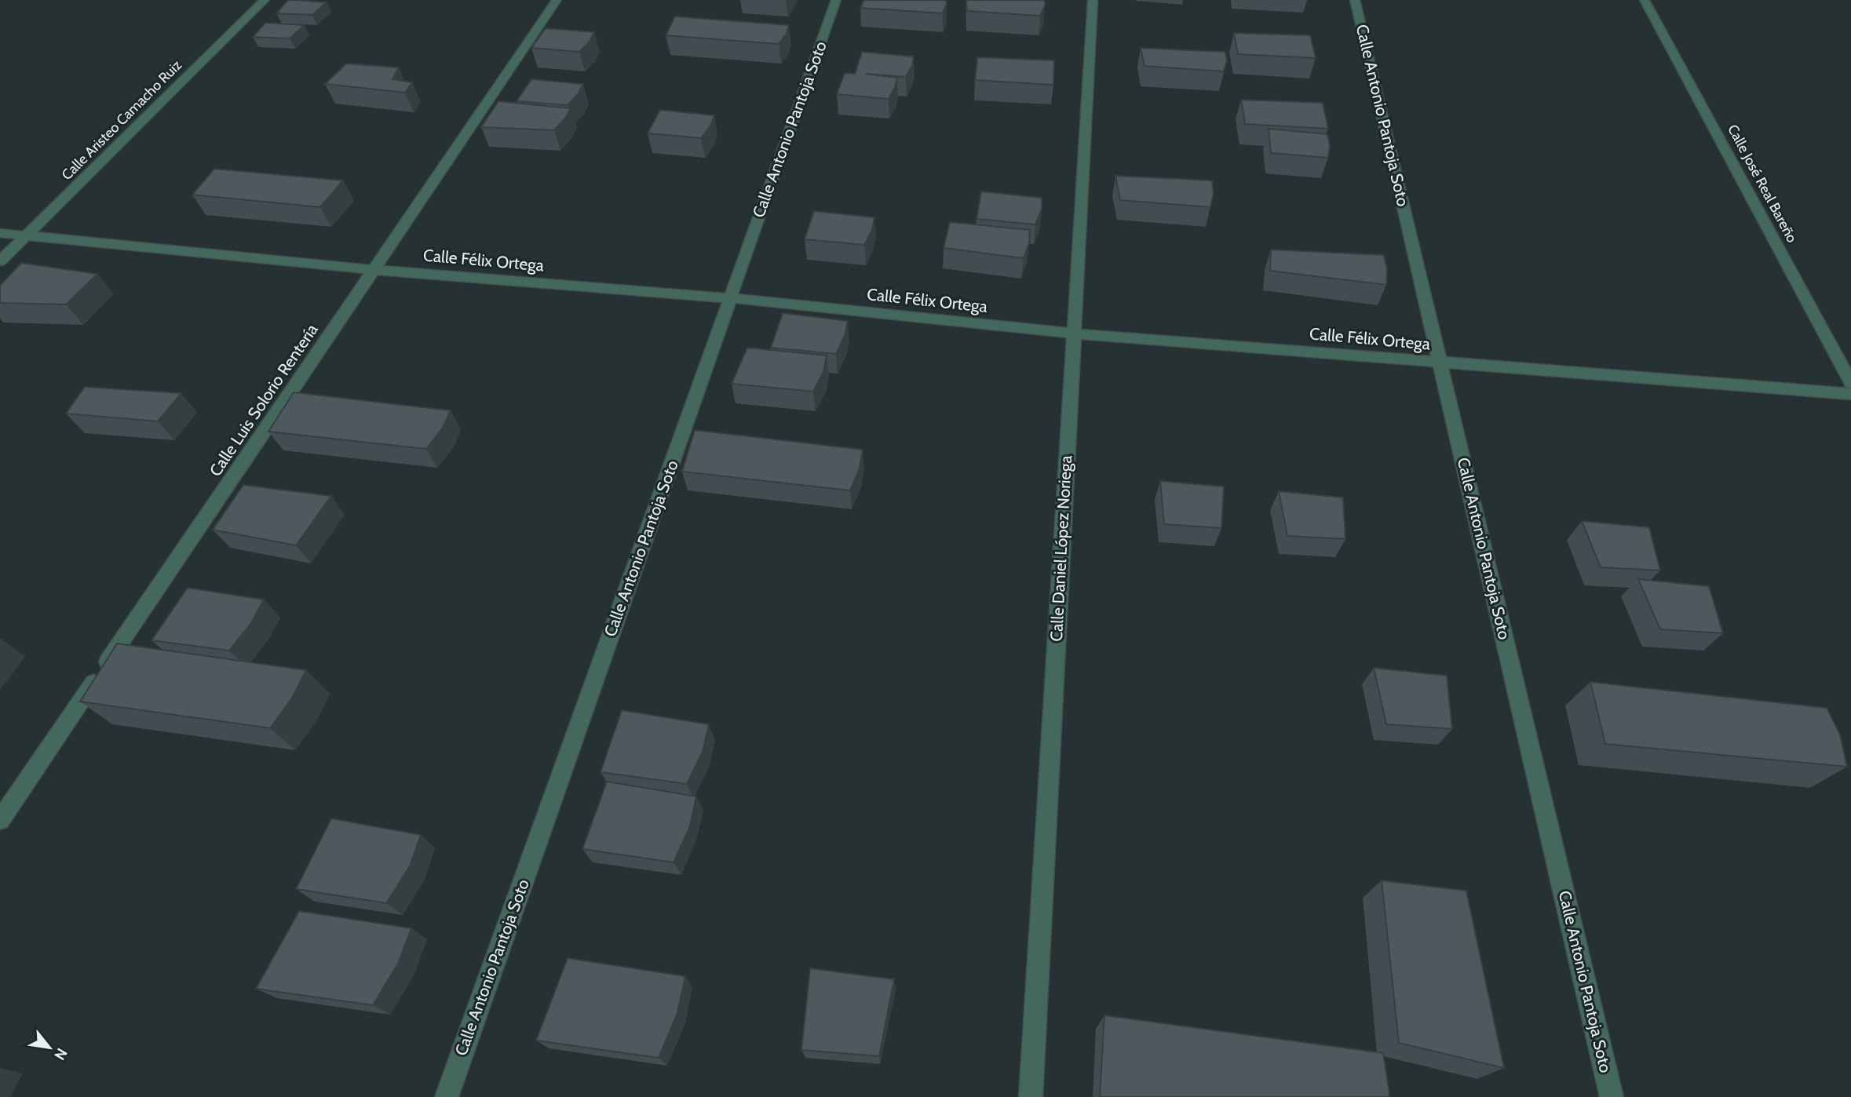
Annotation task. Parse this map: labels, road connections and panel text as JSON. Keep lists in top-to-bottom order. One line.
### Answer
{"streets":{"street":["Calle Antonio Pantoja Soto","Calle Aristeo Camacho Ruiz","Calle José Real Bareño","Calle Félix Ortega","Calle Luis Solorio Rentería","Calle Daniel López Noriega"]},"crossings":[["Calle Antonio Pantoja Soto","Calle Félix Ortega"],["Calle Aristeo Camacho Ruiz","Calle Félix Ortega"],["Calle Félix Ortega","Calle Luis Solorio Rentería"],["Calle Félix Ortega","Calle Daniel López Noriega"]],"north":"bottom right"}
